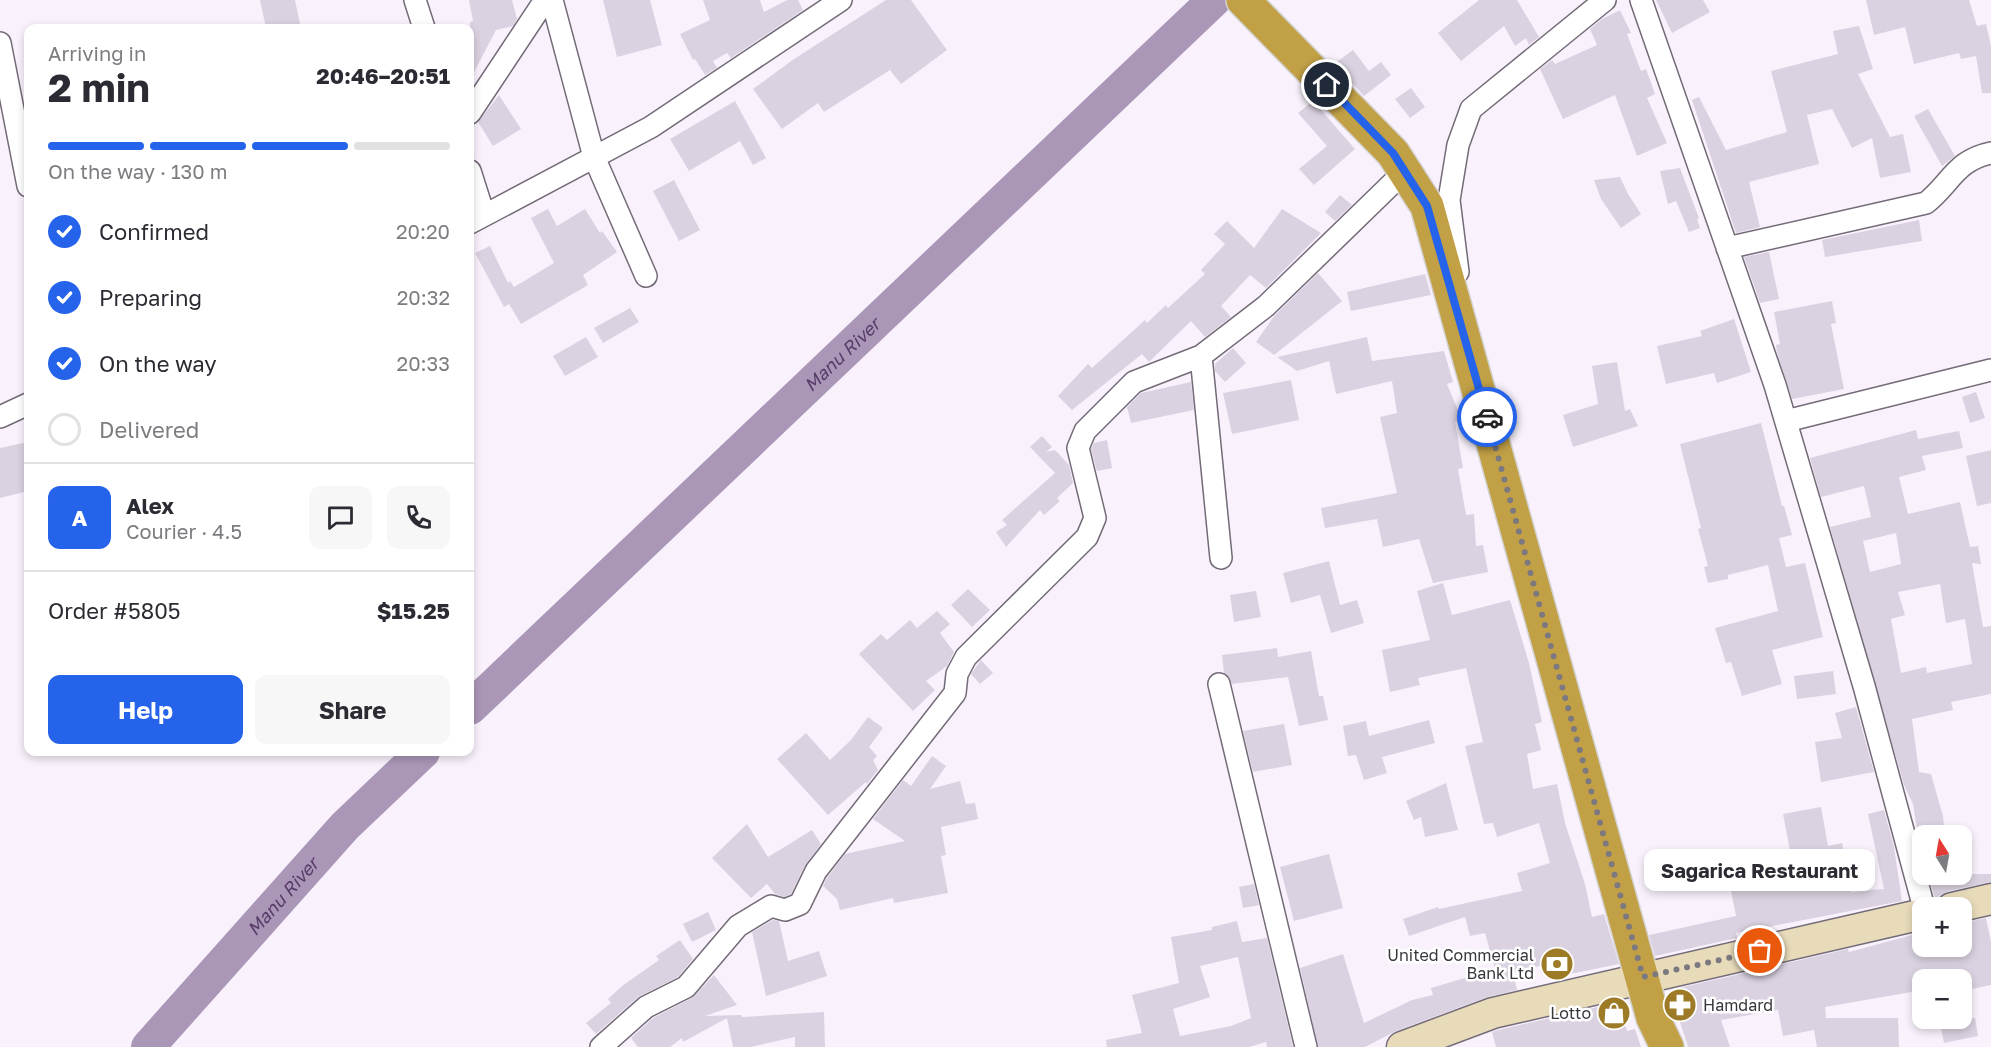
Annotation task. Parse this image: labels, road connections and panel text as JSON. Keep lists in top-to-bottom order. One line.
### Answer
{"water":["Manu River"],"places":{"other":["Sagarica Restaurant"],"bank":["United Commercial Bank Ltd"],"pharmacy":["Hamdard"],"shop":["Lotto"]},"north":"top","page":{"heading":["2 min","Arriving in","20:46–20:51"],"panel":["Alex","Courier · 4.5","Order #5805","$15.25"],"bar":"On the way · 130 m","list":[["Confirmed","20:20"],["Preparing","20:32"],["On the way","20:33"],"Delivered"],"round":"A","buttons":["Help","Share"],"map_buttons":["+","−"],"bubble":"Sagarica Restaurant"}}
